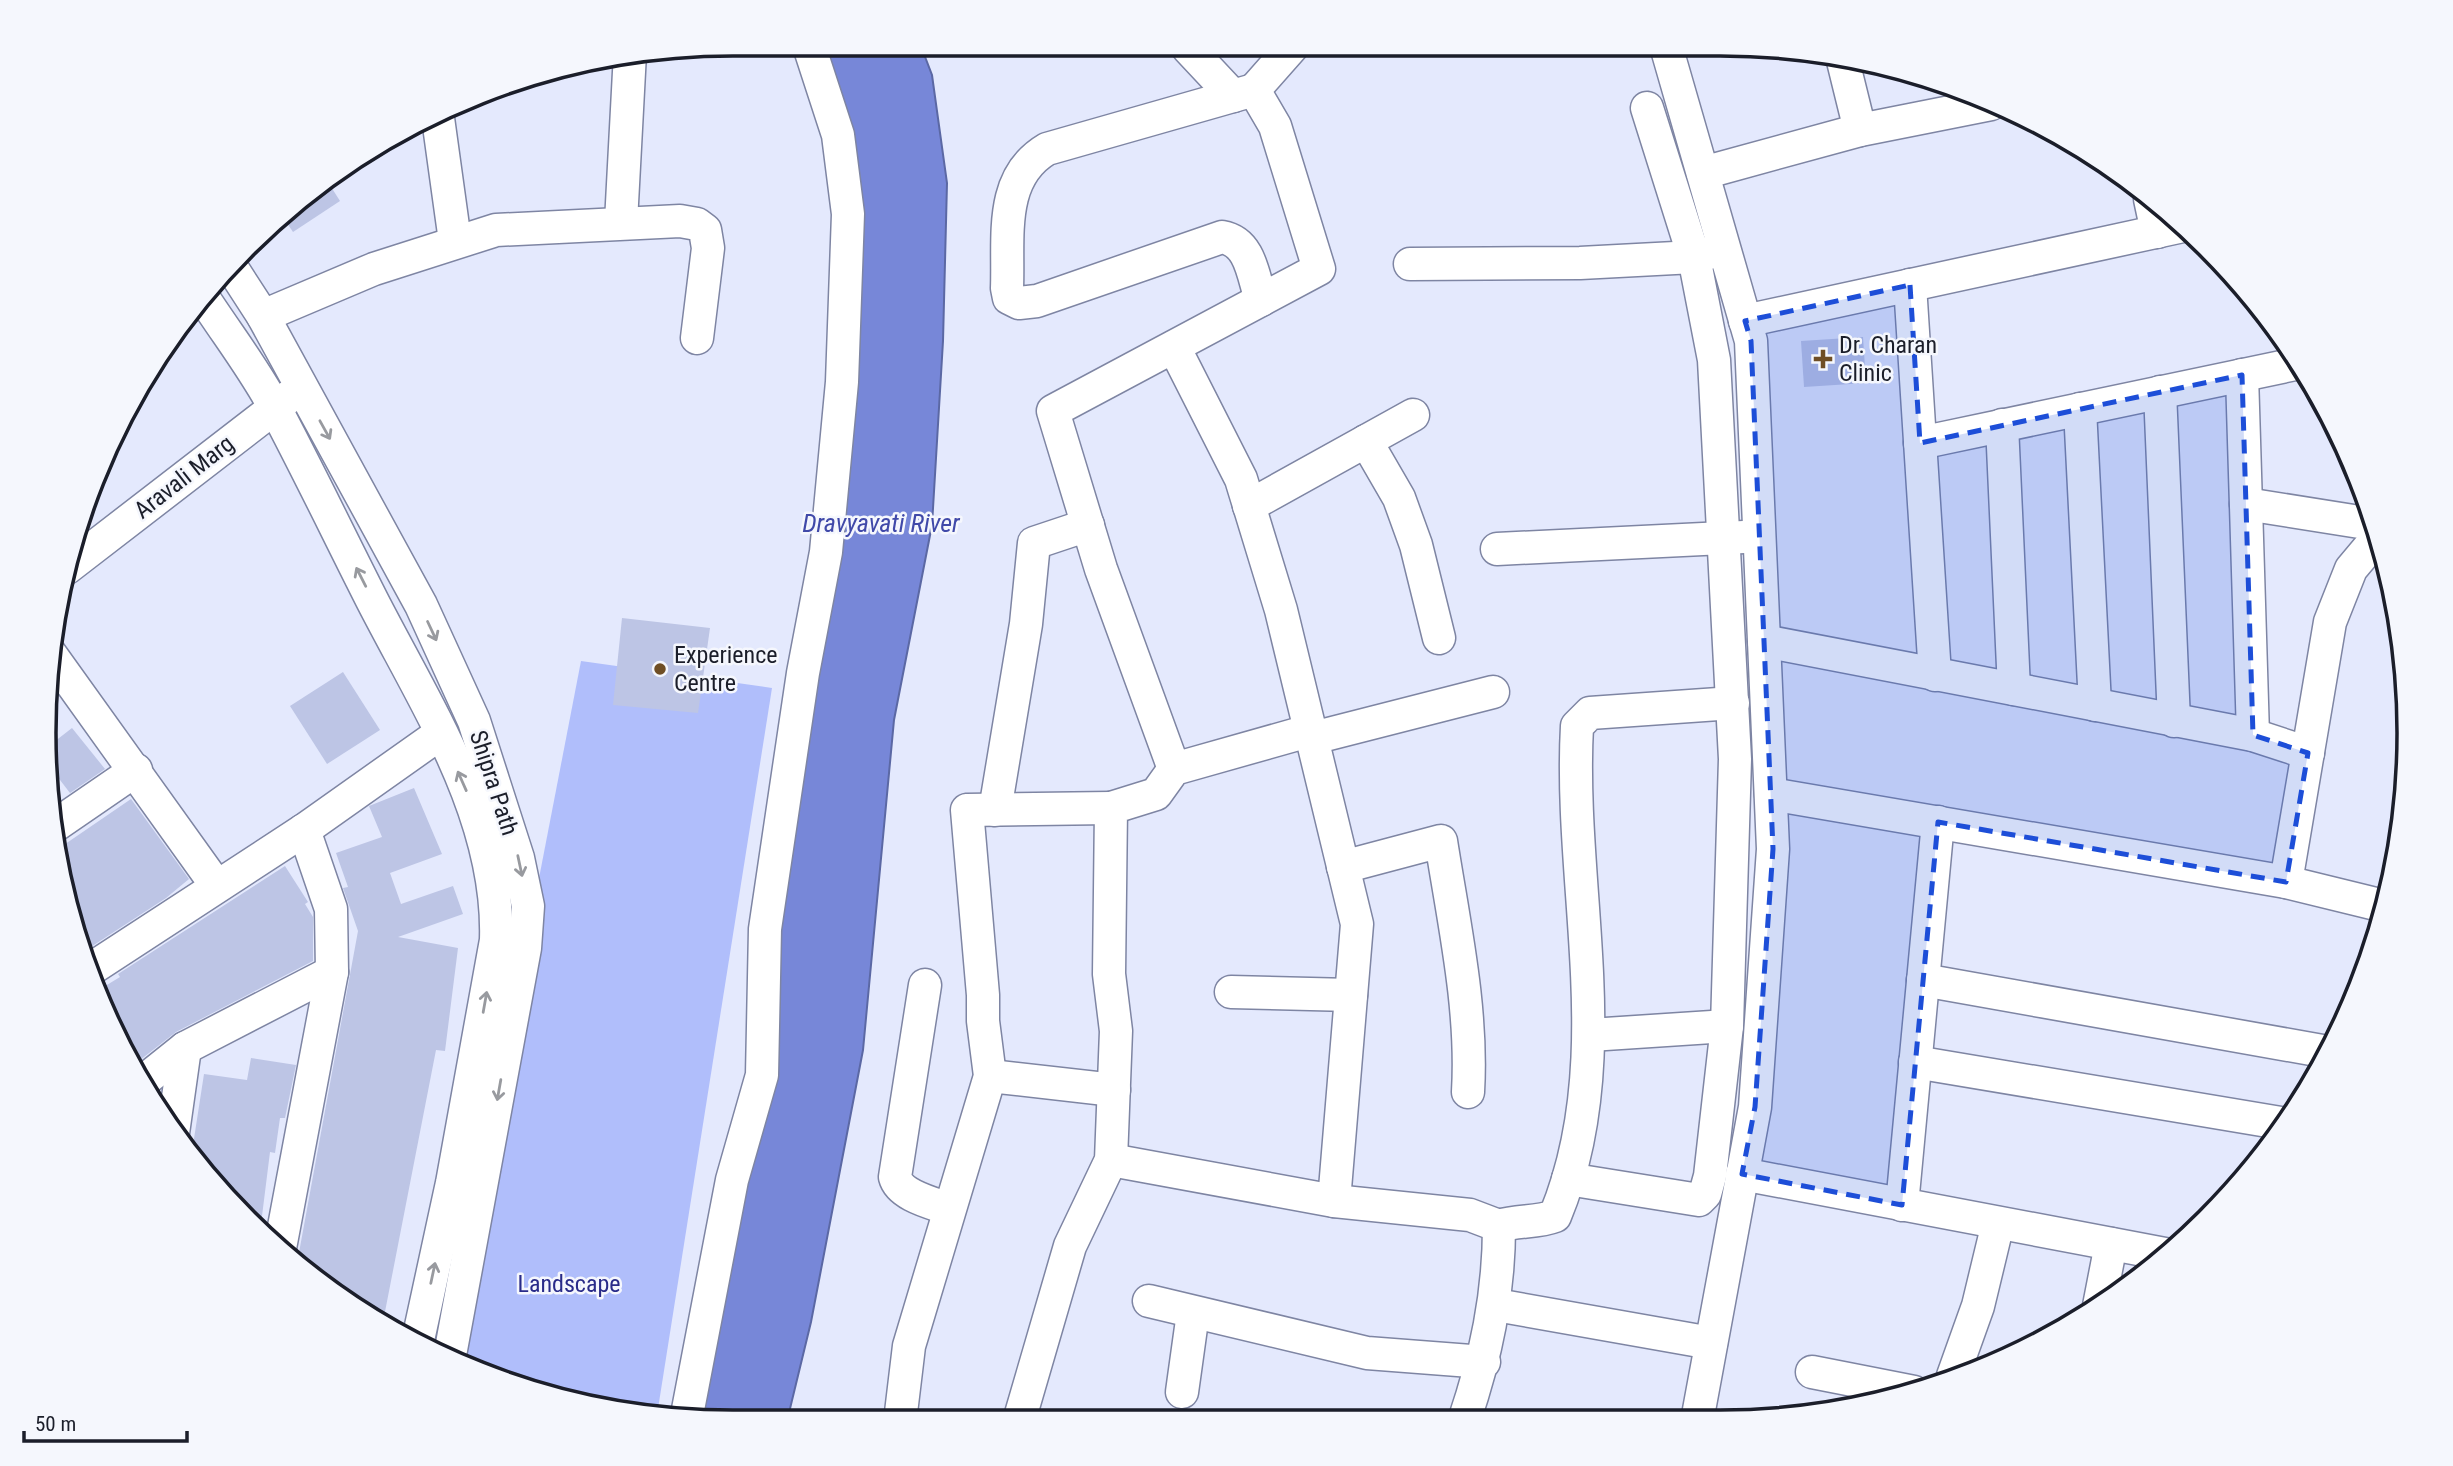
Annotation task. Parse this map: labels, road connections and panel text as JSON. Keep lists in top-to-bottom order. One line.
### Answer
{"streets":{"street":["Aravali Marg","Shipra Path"]},"crossings":[["Aravali Marg","Shipra Path"]],"water":["Dravyavati River"],"parks":["Landscape"],"places":{"health":["Dr. Charan Clinic"],"other":["Experience Centre"]},"scale_bar":"50 m"}
